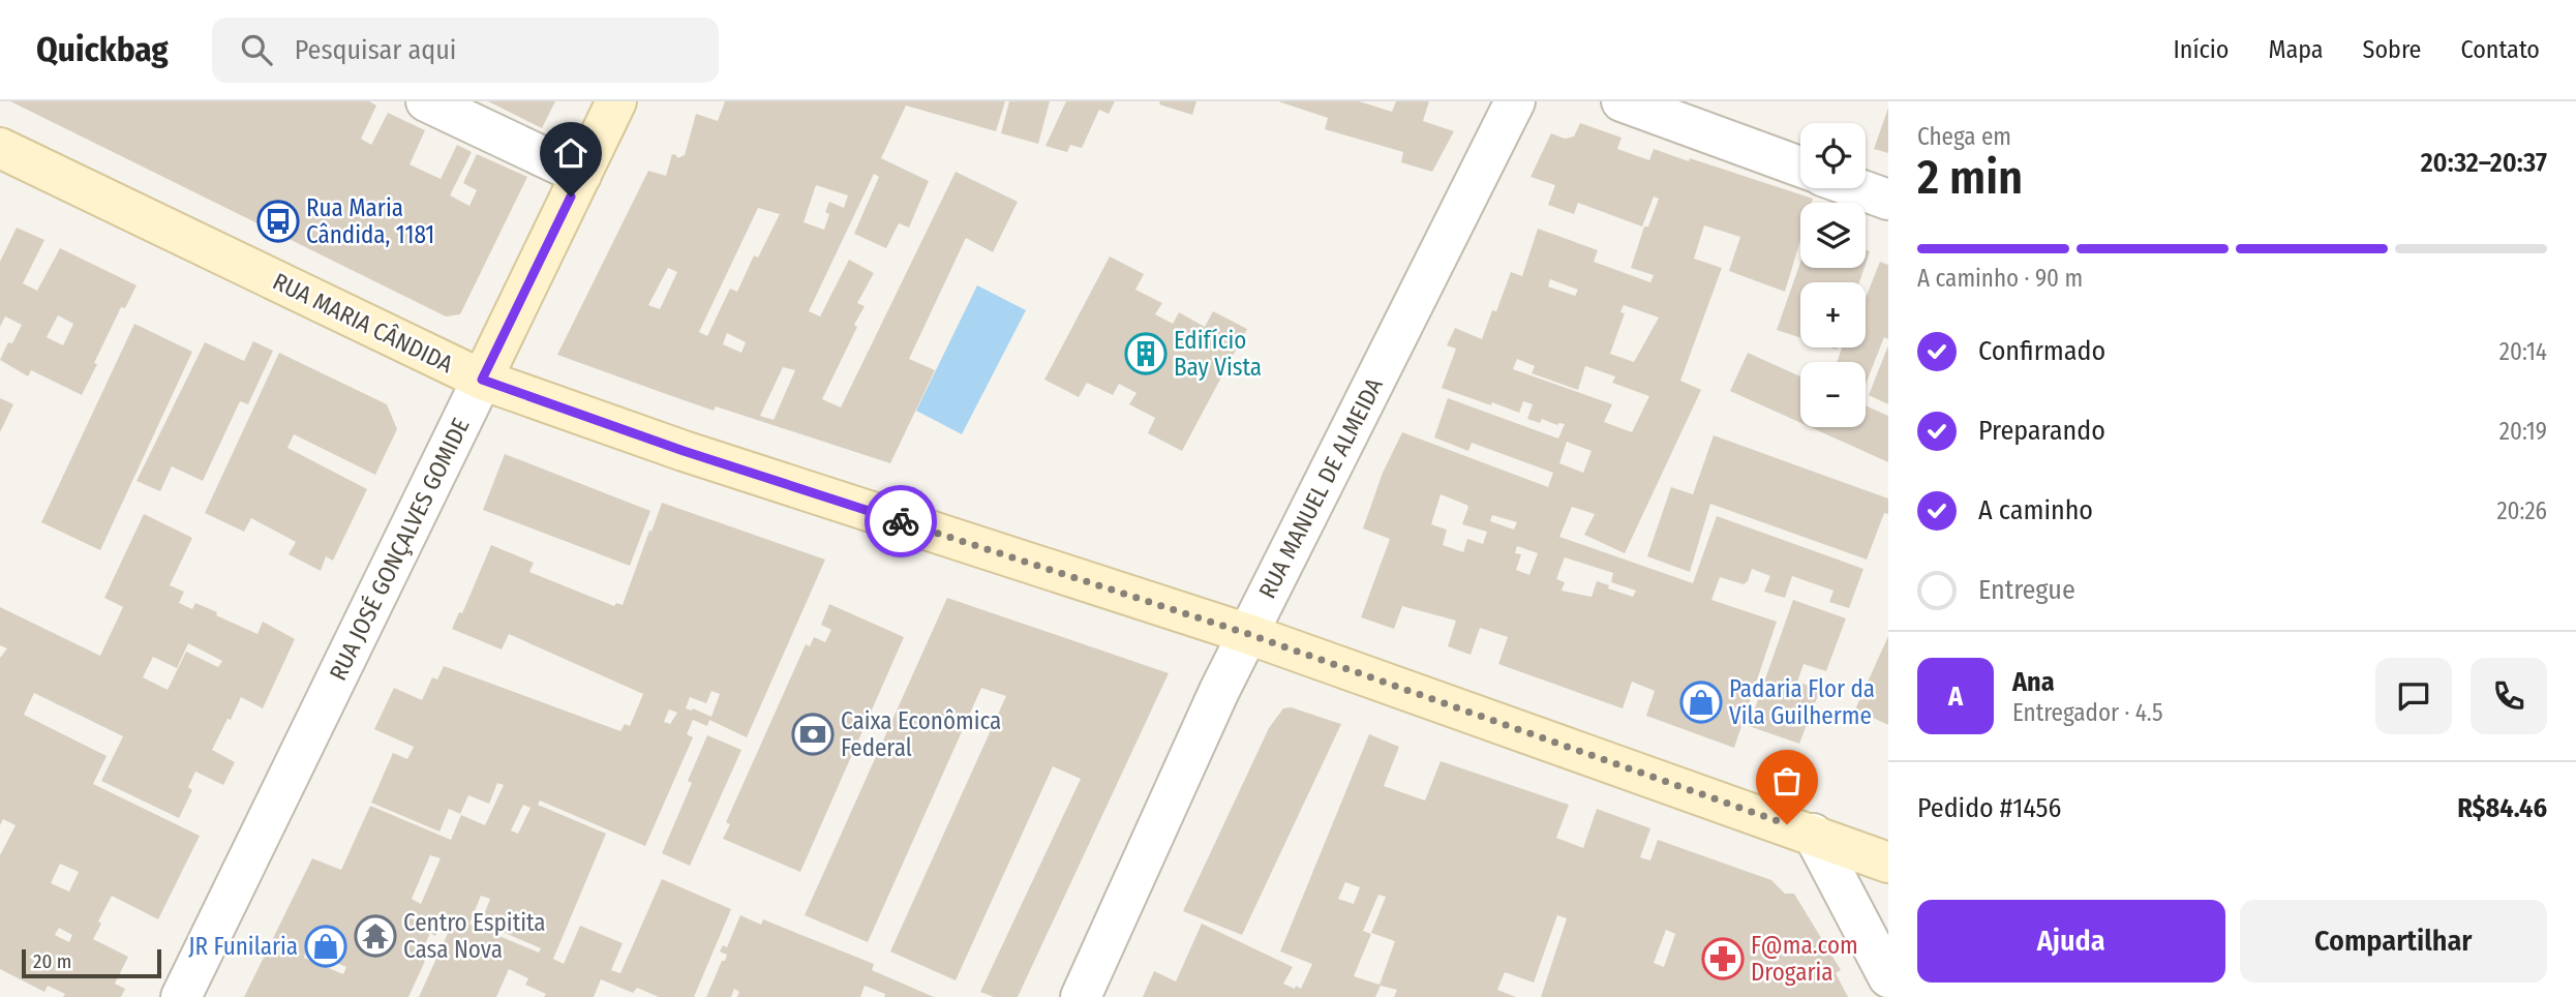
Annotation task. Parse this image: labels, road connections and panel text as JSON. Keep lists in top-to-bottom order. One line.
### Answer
{"streets":{"main road":["RUA MARIA CÂNDIDA","RUA JOSÉ GONÇALVES GOMIDE"],"street":["RUA MANUEL DE ALMEIDA"]},"crossings":[["RUA MARIA CÂNDIDA","RUA MANUEL DE ALMEIDA"],["RUA MARIA CÂNDIDA","RUA JOSÉ GONÇALVES GOMIDE"]],"places":{"bus stop":["Rua Maria Cândida, 1181"],"building":["Edifício Bay Vista"],"shop":["Padaria Flor da Vila Guilherme","JR Funilaria"],"bank":["Caixa Econômica Federal"],"temple":["Centro Espitita Casa Nova"],"pharmacy":["F@ma.com Drogaria"]},"scale_bar":"20 m","page":{"header":"Quickbag","search":"Pesquisar aqui","nav":["Início","Mapa","Sobre","Contato"],"heading":["2 min","Chega em","20:32–20:37"],"panel":["Ana","Entregador · 4.5","Pedido #1456","R$84.46"],"map_buttons":["+","−"],"bar":"A caminho · 90 m","list":[["Confirmado","20:14"],["Preparando","20:19"],["A caminho","20:26"],"Entregue"],"round":"A","buttons":["Ajuda","Compartilhar"],"scale":"20 m"}}
